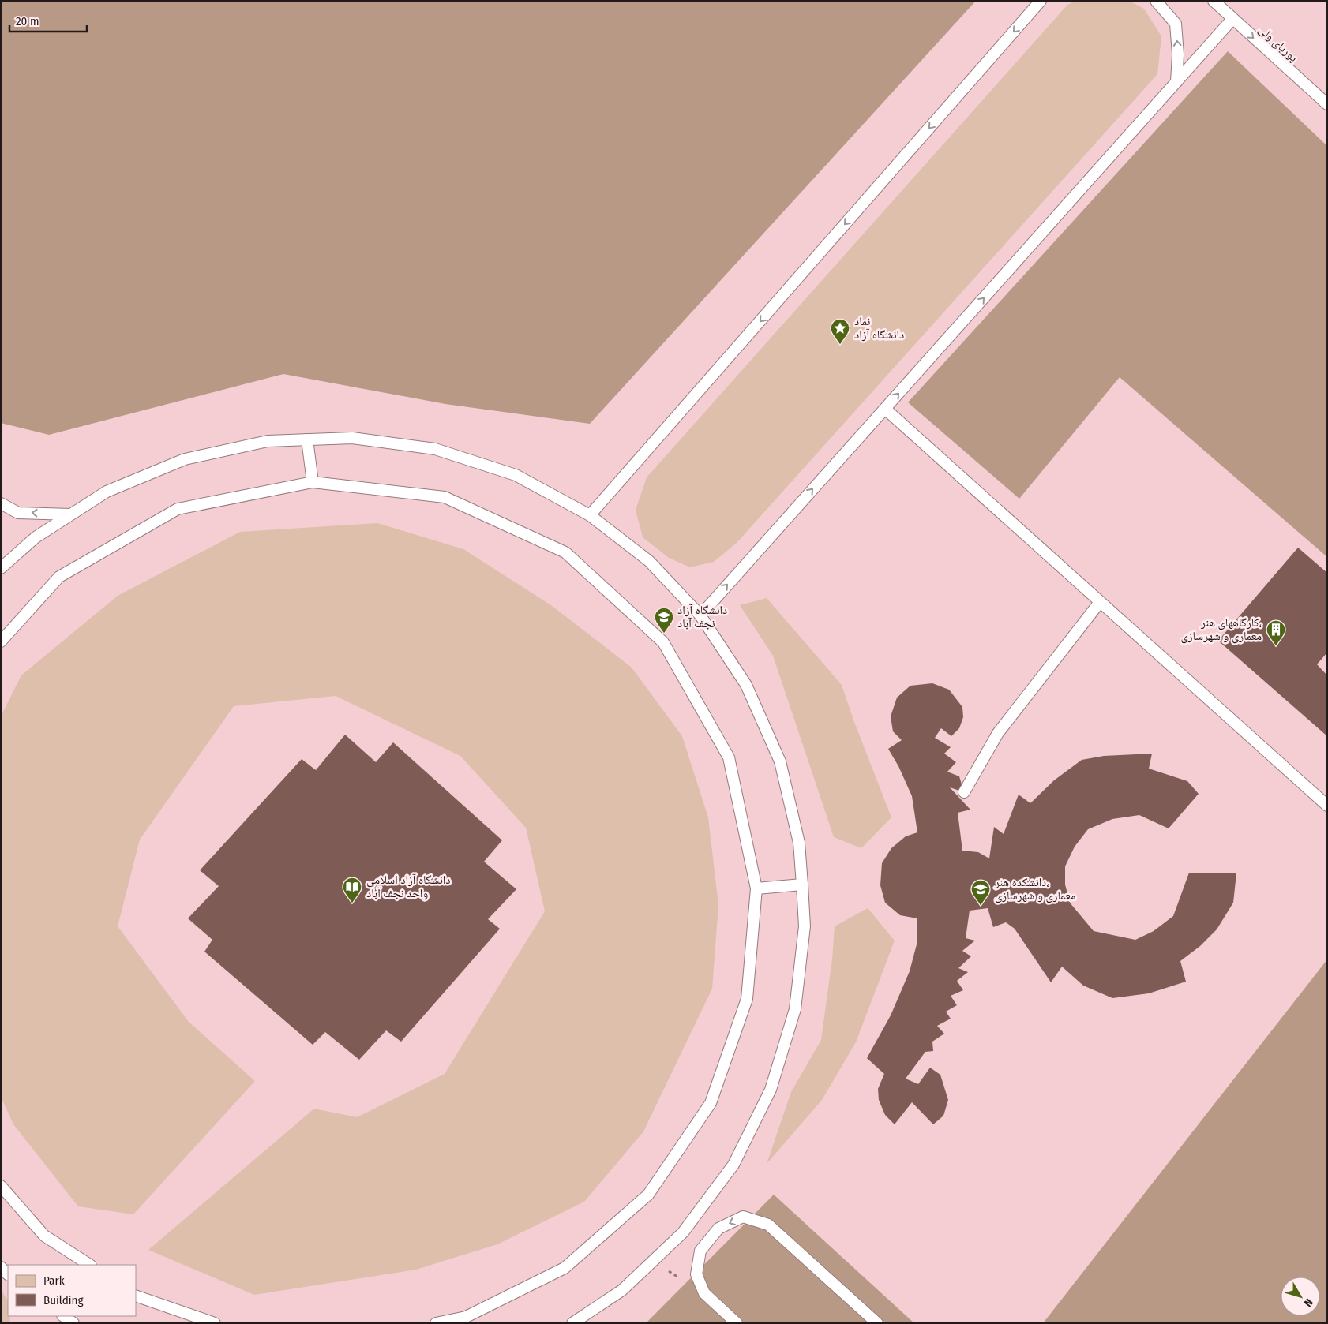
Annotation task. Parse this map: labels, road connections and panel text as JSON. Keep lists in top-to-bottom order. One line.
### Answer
{"streets":{"lane":["پوریای ولی"]},"one_way":["پوریای ولی"],"places":{"place":["نماد دانشگاه آزاد"],"school or university":["دانشگاه آزاد نجف آباد","دانشکده هنر، معماری و شهرسازی"],"building":["کارگاههای هنر، معماری و شهرسازی"],"library":["دانشگاه آزاد اسلامی واحد نجف آباد"]},"legend":["Park","Building"],"scale_bar":"20 m","north":"bottom right"}
